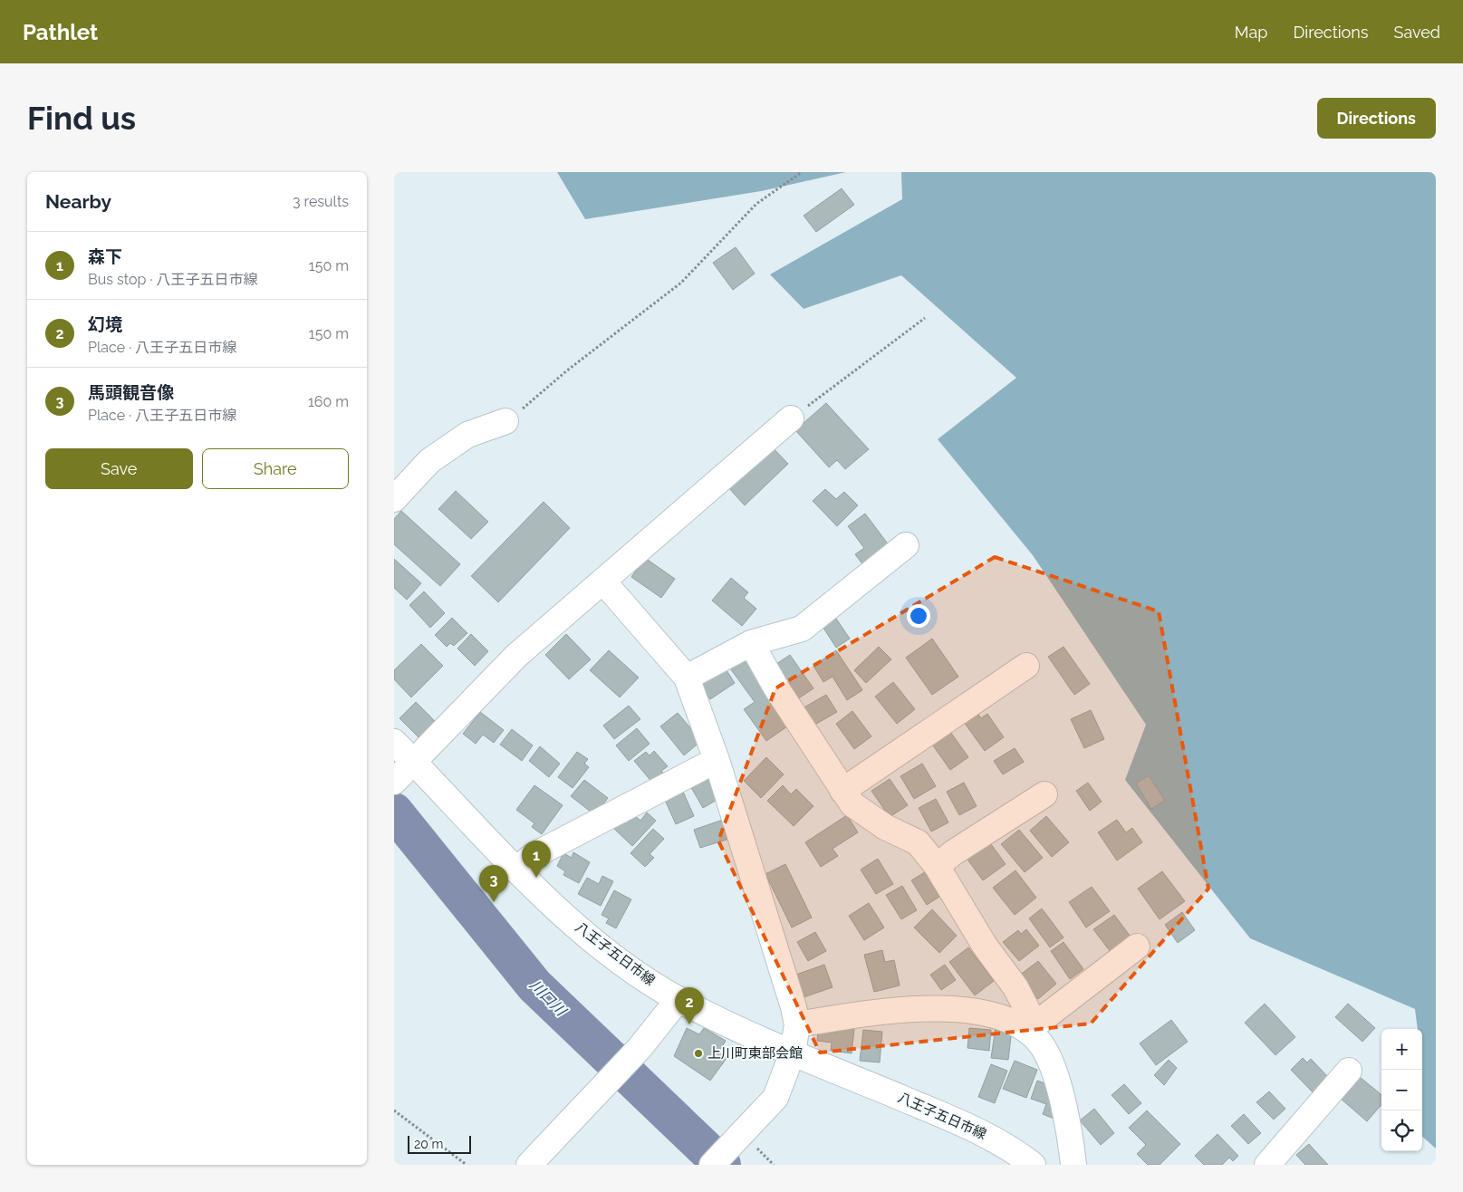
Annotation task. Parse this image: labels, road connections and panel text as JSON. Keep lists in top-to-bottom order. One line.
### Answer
{"streets":{"street":["八王子五日市線"]},"water":["川口川"],"places":["上川町東部会館"],"scale_bar":"20 m","page":{"header":"Pathlet","nav":["Map","Directions","Saved"],"buttons":["Directions",["Save","Share"]],"title":"Find us","heading":["Nearby","3 results"],"list":[{"mark":"1","name":"森下","note":"Bus stop · 八王子五日市線","value":"150 m"},{"mark":"2","name":"幻境","note":"Place · 八王子五日市線","value":"150 m"},{"mark":"3","name":"馬頭観音像","note":"Place · 八王子五日市線","value":"160 m"}],"pins":["1","3","2"],"map_buttons":["+","−"],"scale":"20 m"}}
